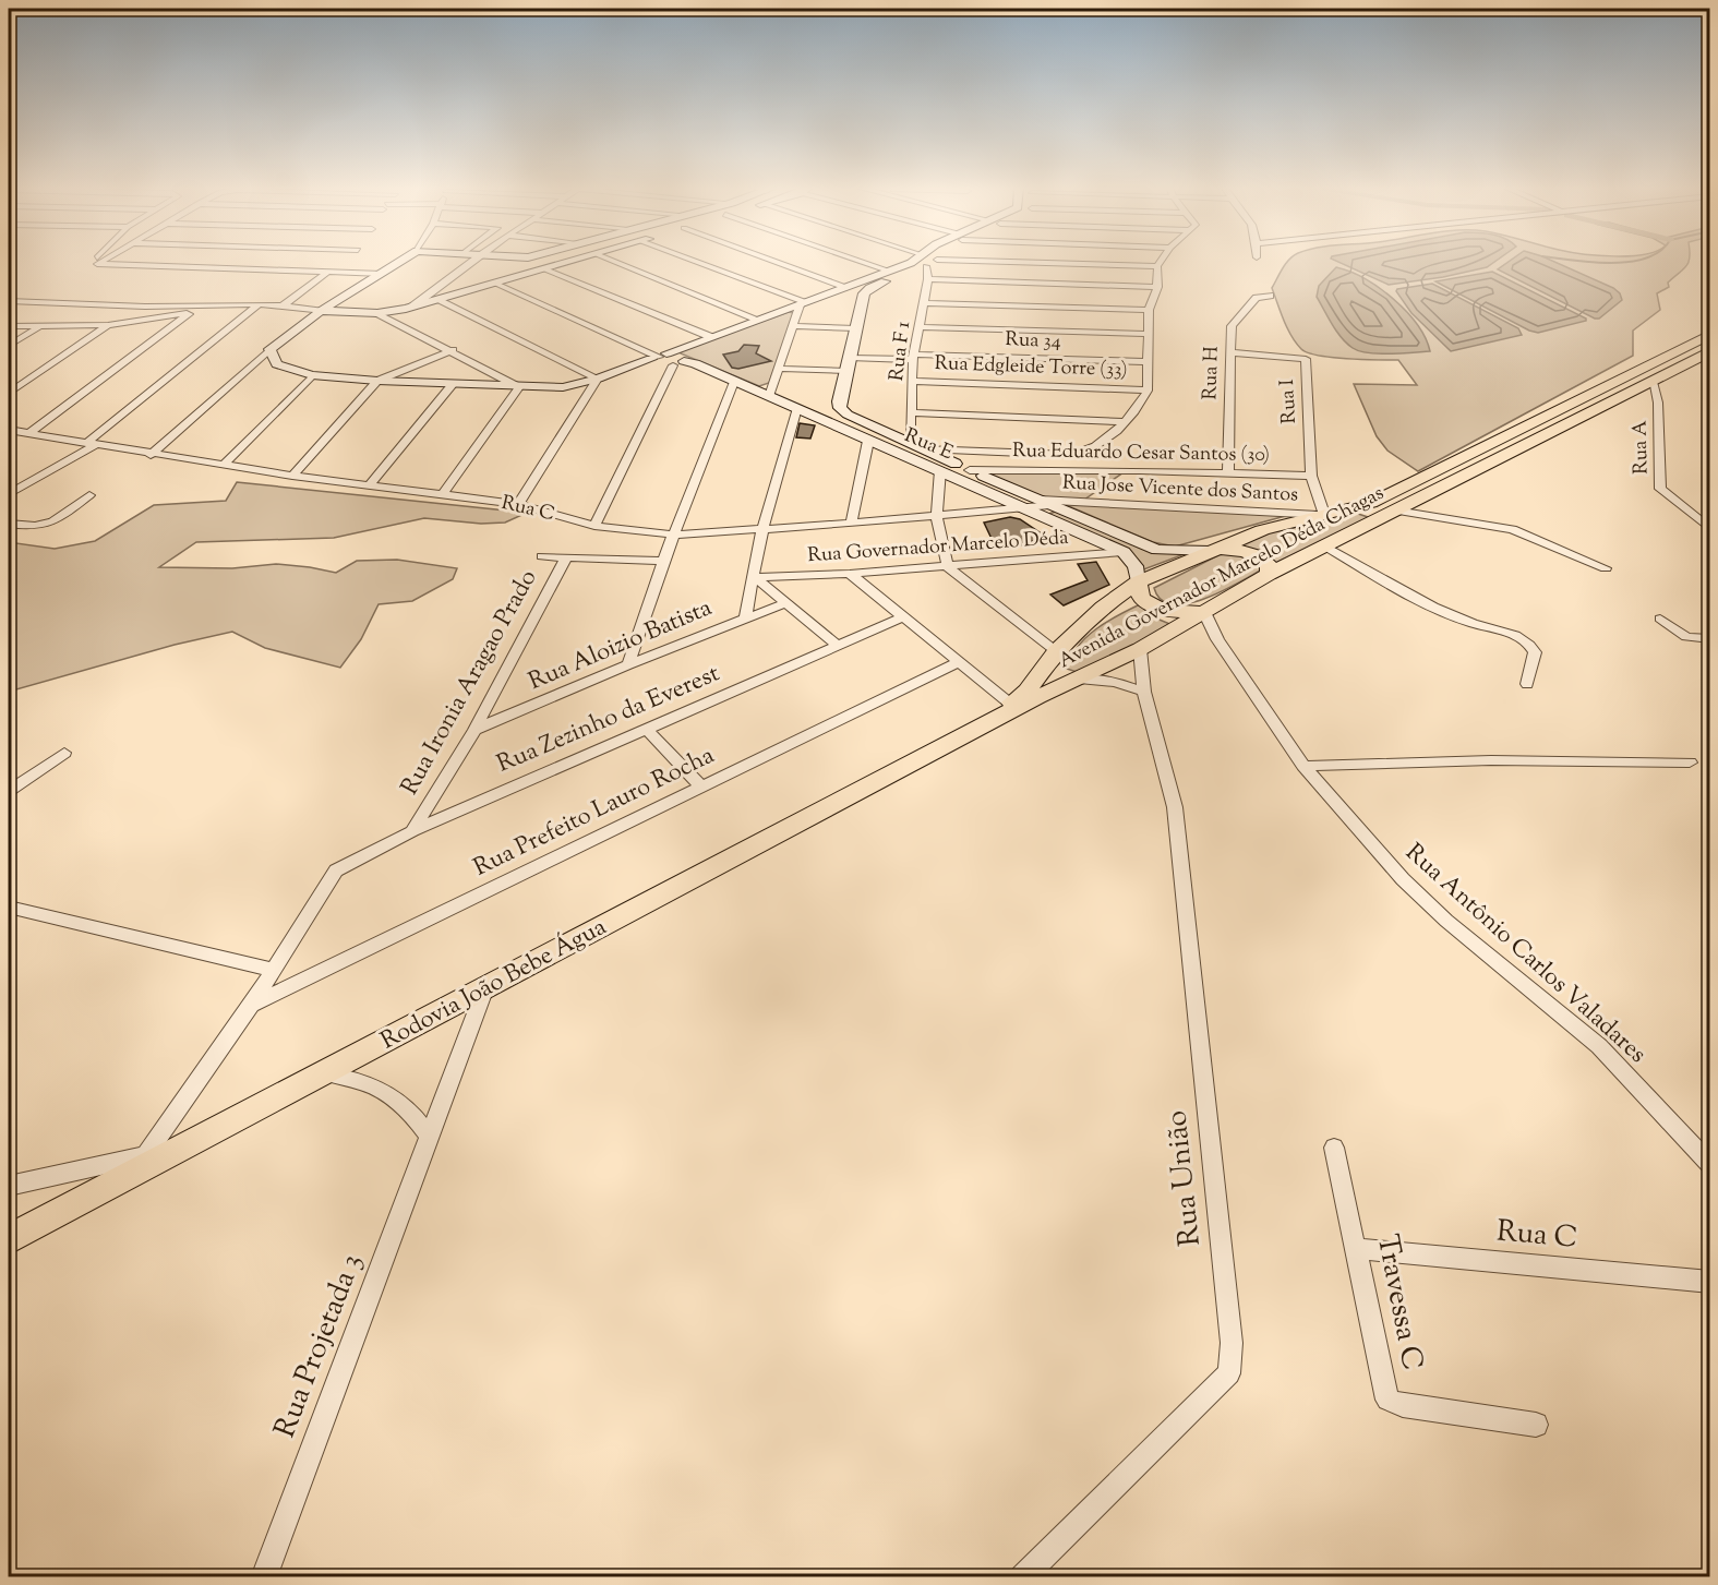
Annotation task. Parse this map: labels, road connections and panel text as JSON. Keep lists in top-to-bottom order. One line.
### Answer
{"streets":{"main road":["Avenida Governador Marcelo Déda Chagas","Rodovia João Bebe Água"],"street":["Rua 34","Rua F 1","Rua Edgleide Torre (33)","Rua H","Rua I","Rua E","Rua A","Rua Eduardo Cesar Santos (30)","Rua Jose Vicente dos Santos","Rua C","Rua Governador Marcelo Déda","Rua Aloizio Batista","Rua Ironia Aragao Prado","Rua Zezinho da Everest","Rua Prefeito Lauro Rocha","Rua Antônio Carlos Valadares","Rua União","Travessa C","Rua Projetada 3"]},"crossings":[["Rua 34","Rua F 1"],["Rua F 1","Rua Edgleide Torre (33)"],["Rua F 1","Rua E"],["Rua H","Rua I"],["Rua H","Rua Eduardo Cesar Santos (30)"],["Rua I","Rua Eduardo Cesar Santos (30)"],["Rua I","Rua Jose Vicente dos Santos"],["Rua I","Avenida Governador Marcelo Déda Chagas"],["Rua E","Rua Eduardo Cesar Santos (30)"],["Rua E","Rua Jose Vicente dos Santos"],["Rua E","Rua C"],["Rua E","Rua Governador Marcelo Déda"],["Rua E","Avenida Governador Marcelo Déda Chagas"],["Rua A","Avenida Governador Marcelo Déda Chagas"],["Rua Jose Vicente dos Santos","Rua C"],["Rua Jose Vicente dos Santos","Avenida Governador Marcelo Déda Chagas"],["Rua C","Travessa C"],["Avenida Governador Marcelo Déda Chagas","Rua Antônio Carlos Valadares"],["Avenida Governador Marcelo Déda Chagas","Rodovia João Bebe Água"],["Rua Aloizio Batista","Rua Ironia Aragao Prado"],["Rua Ironia Aragao Prado","Rua Zezinho da Everest"],["Rodovia João Bebe Água","Rua Projetada 3"]]}
